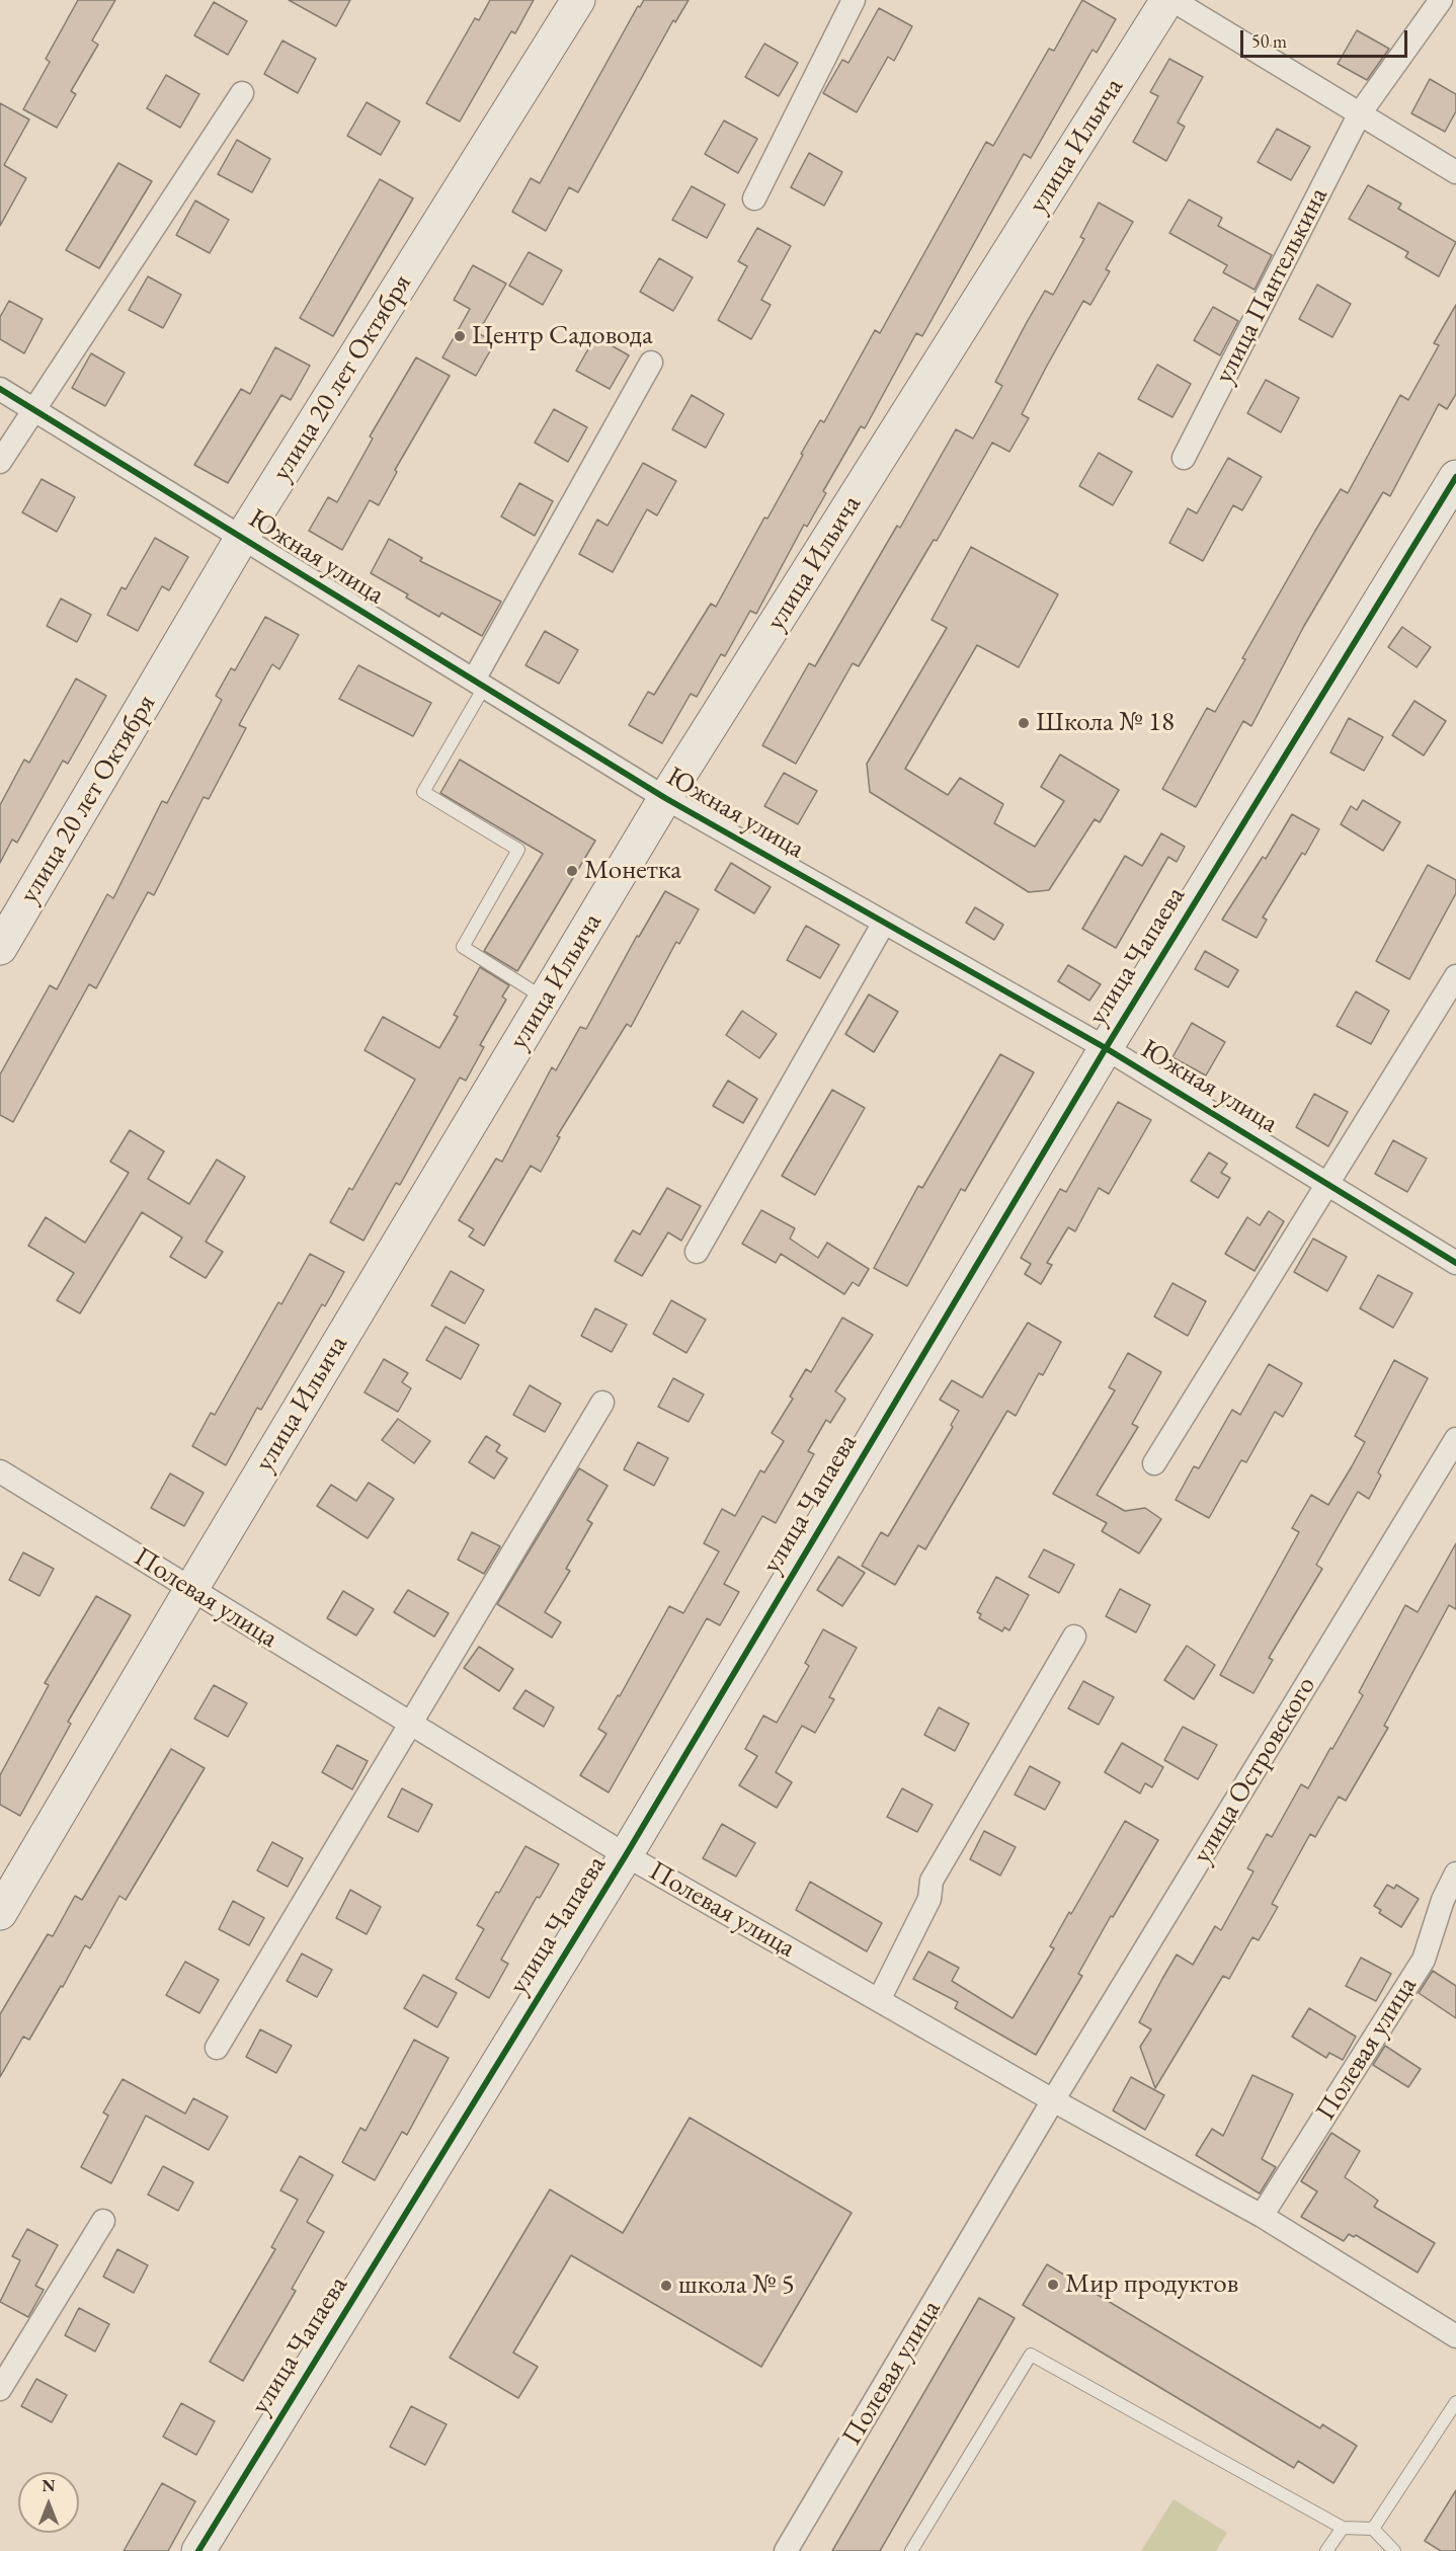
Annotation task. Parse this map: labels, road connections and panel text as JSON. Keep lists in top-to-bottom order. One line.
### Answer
{"streets":{"main road":["улица Ильича","улица 20 лет Октября","улица Чапаева"],"street":["улица Пантелькина","Южная улица","Полевая улица","улица Островского"]},"crossings":[["улица Ильича","Южная улица"],["улица Ильича","Полевая улица"],["улица 20 лет Октября","Южная улица"],["Южная улица","улица Чапаева"],["улица Чапаева","Полевая улица"],["Полевая улица","улица Островского"]],"places":["Центр Садовода","Школа № 18","Монетка","Мир продуктов","школа № 5"],"scale_bar":"50 m","north":"top"}
